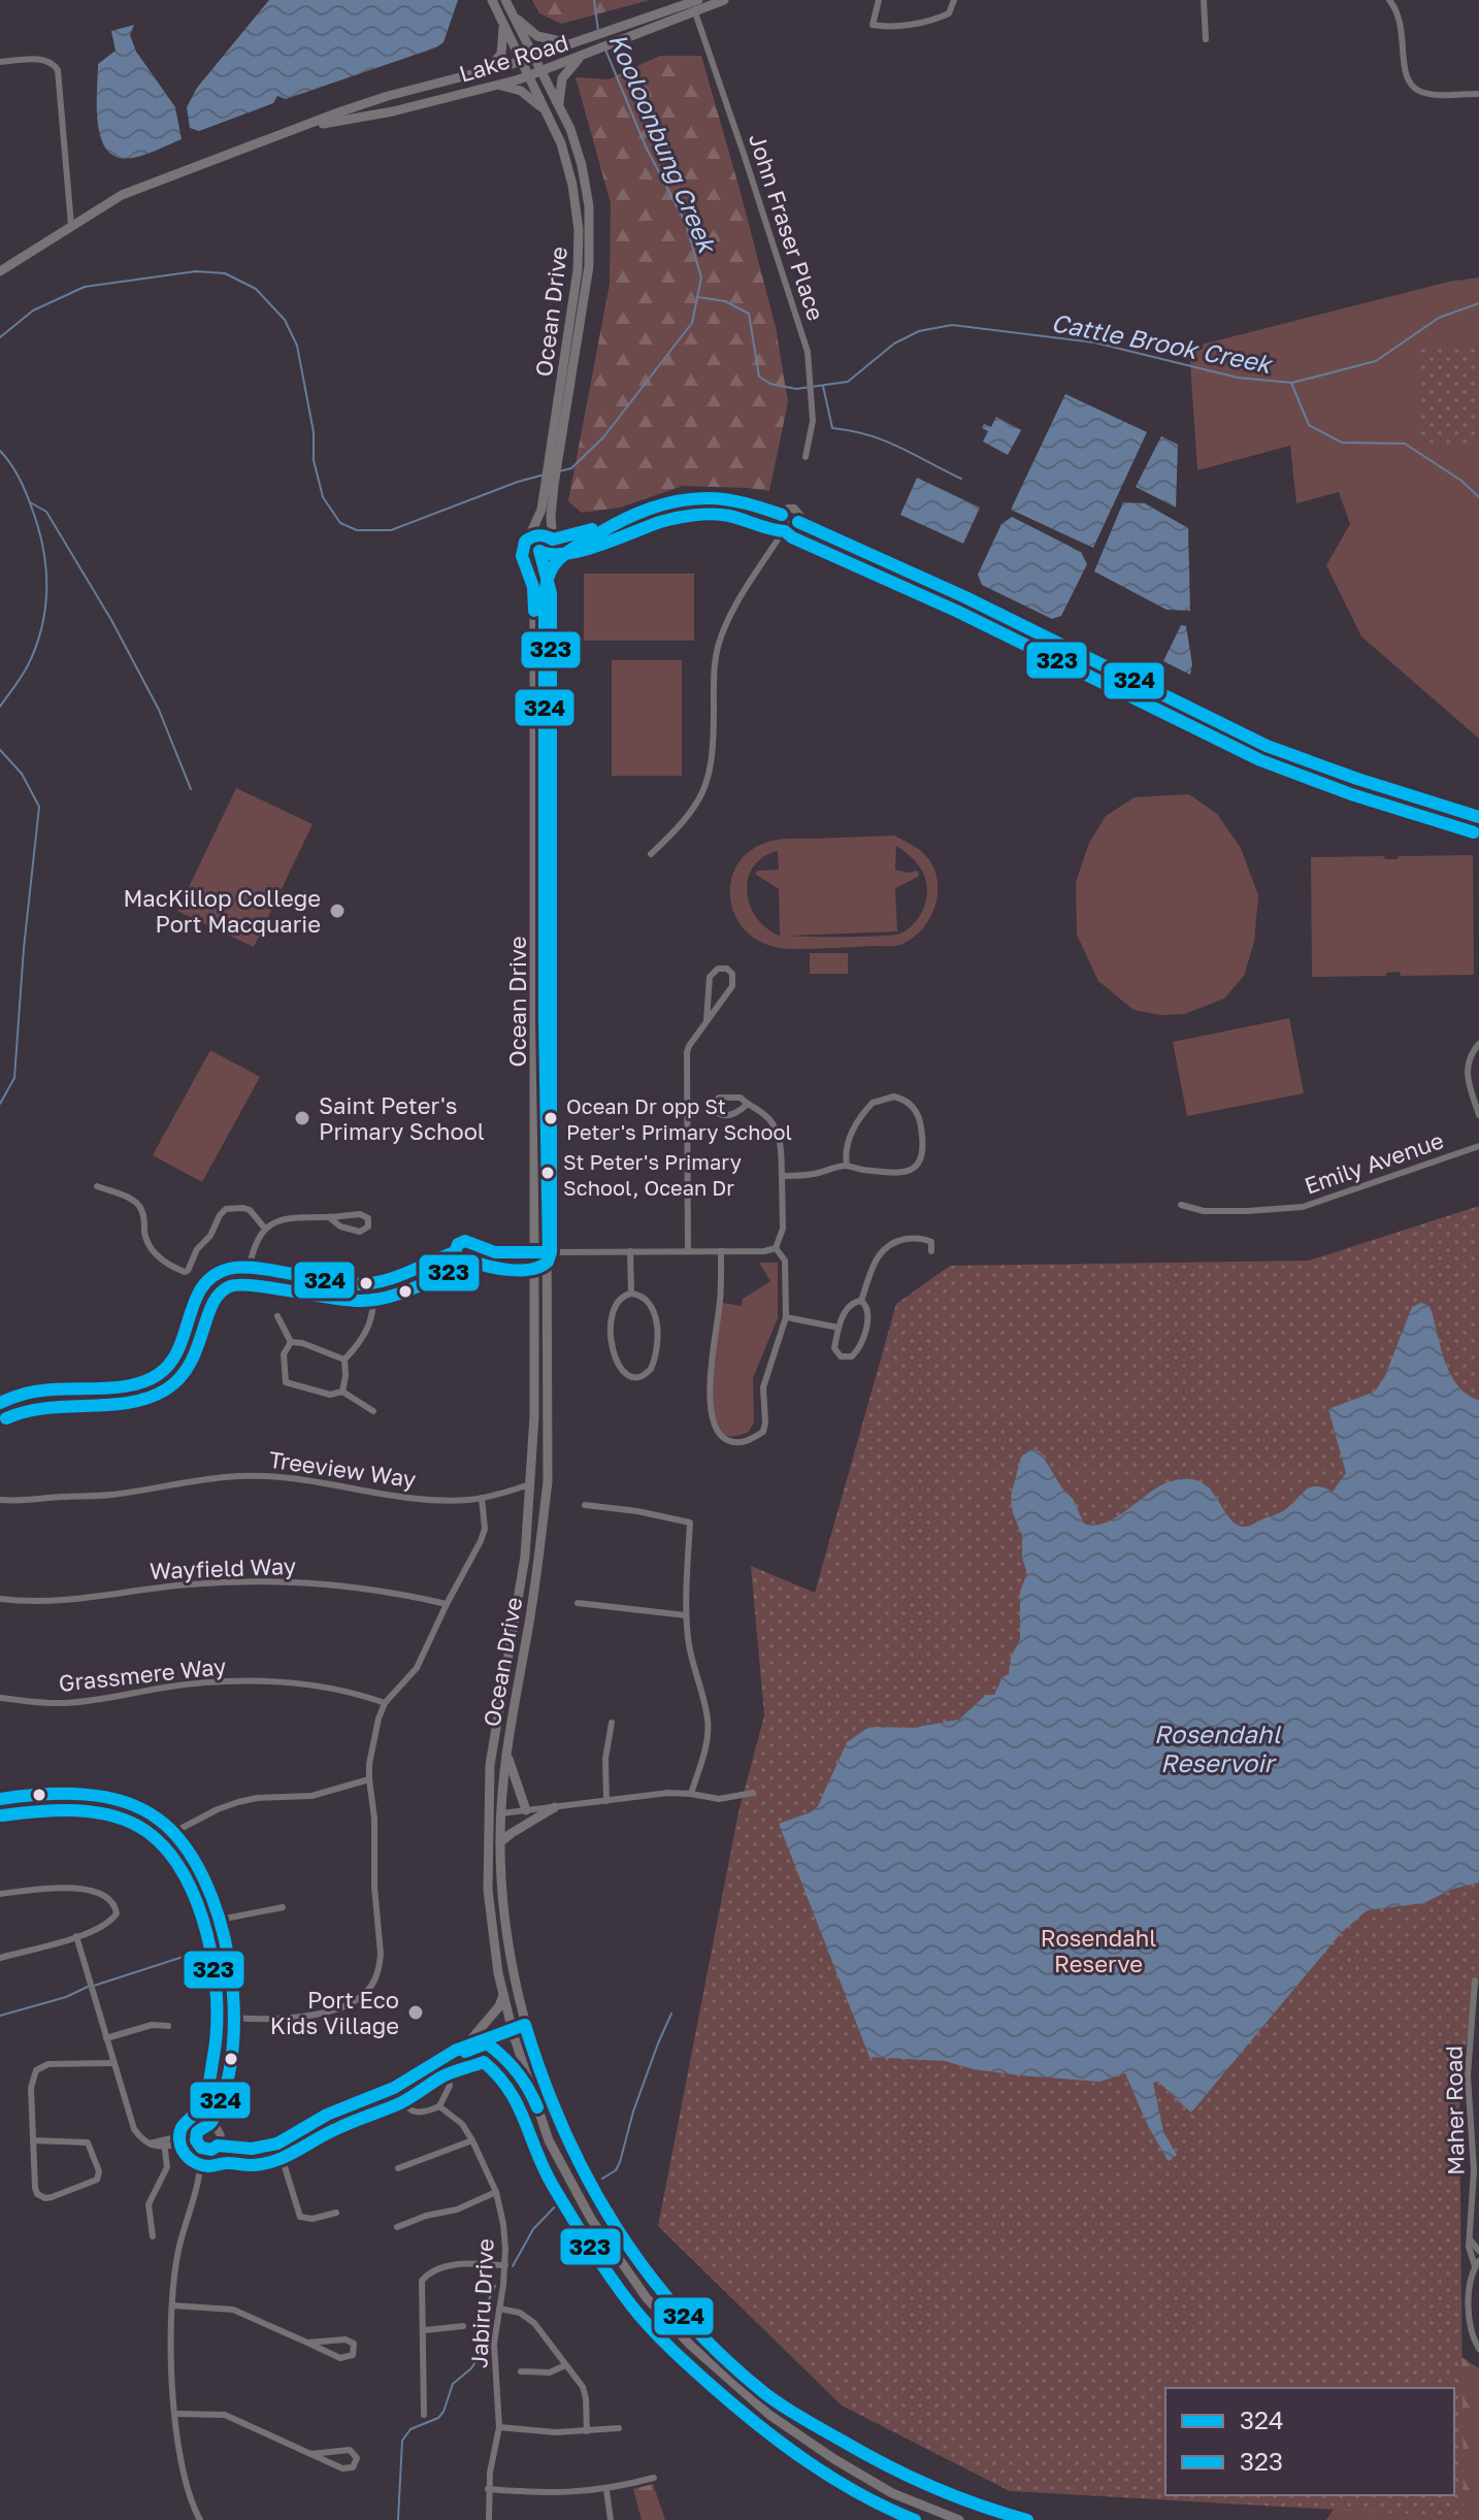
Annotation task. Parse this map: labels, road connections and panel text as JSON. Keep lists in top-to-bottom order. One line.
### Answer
{"streets":{"main road":["Lake Road","Ocean Drive"],"street":["John Fraser Place","Emily Avenue","Treeview Way","Wayfield Way","Grassmere Way","Maher Road","Jabiru Drive"]},"crossings":[["Lake Road","John Fraser Place"],["Lake Road","Ocean Drive"],["Ocean Drive","Treeview Way"]],"water":["Kooloonbung Creek","Cattle Brook Creek","Rosendahl Reservoir"],"parks":["Rosendahl Reserve"],"places":["MacKillop College Port Macquarie","Saint Peter's Primary School","Ocean Dr opp St Peter's Primary School","St Peter's Primary School, Ocean Dr","Port Eco Kids Village"],"lines":["transit line 324","transit line 323"],"legend":["324","323"]}
